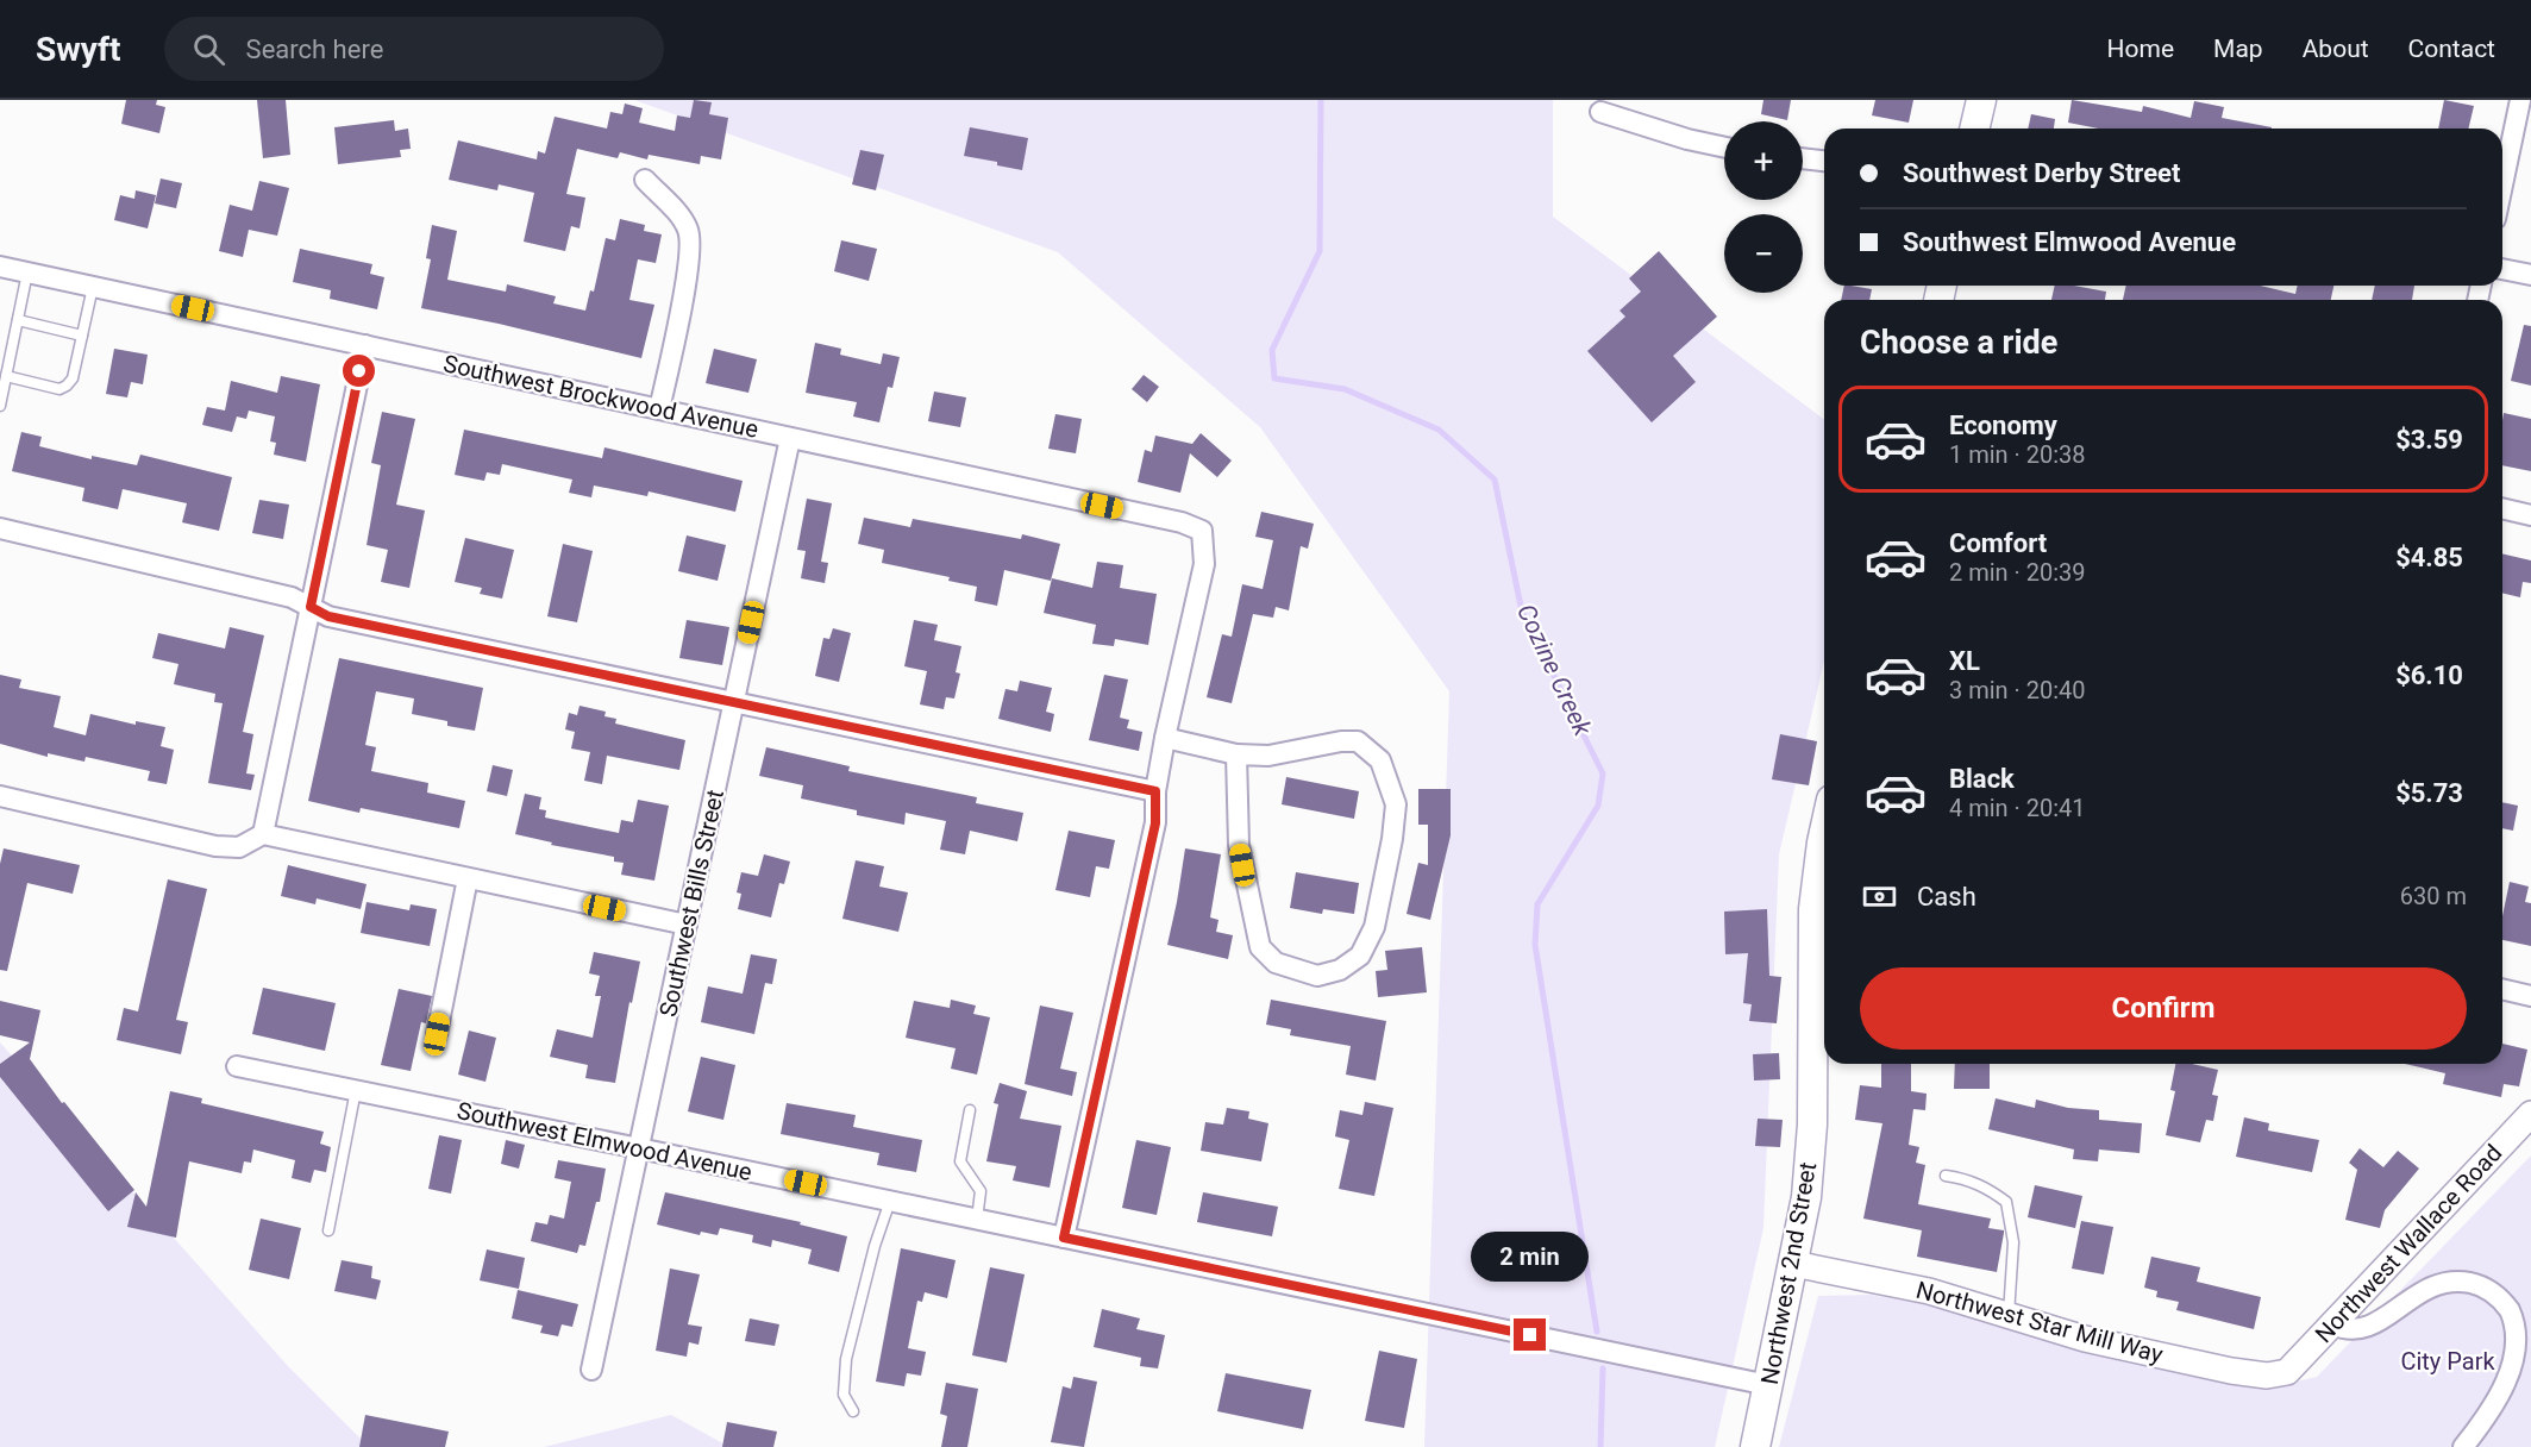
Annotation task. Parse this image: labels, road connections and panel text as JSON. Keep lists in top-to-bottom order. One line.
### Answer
{"streets":{"main road":["Northwest 2nd Street"],"street":["Southwest Brockwood Avenue","Southwest Bills Street","Southwest Elmwood Avenue","Northwest Wallace Road","Northwest Star Mill Way"]},"crossings":[["Southwest Brockwood Avenue","Southwest Bills Street"],["Southwest Bills Street","Southwest Elmwood Avenue"],["Southwest Elmwood Avenue","Northwest 2nd Street"],["Northwest Wallace Road","Northwest Star Mill Way"],["Northwest 2nd Street","Northwest Star Mill Way"]],"water":["Cozine Creek"],"parks":["City Park"],"page":{"header":"Swyft","search":"Search here","nav":["Home","Map","About","Contact"],"map_buttons":["+","−"],"banner":["Southwest Derby Street","Southwest Elmwood Avenue"],"heading":"Choose a ride","list":[{"name":"Economy","note":"1 min · 20:38","value":"$3.59"},{"name":"Comfort","note":"2 min · 20:39","value":"$4.85"},{"name":"XL","note":"3 min · 20:40","value":"$6.10"},{"name":"Black","note":"4 min · 20:41","value":"$5.73"}],"pay":["Cash","630 m"],"buttons":"Confirm","bubble":"2 min"}}
